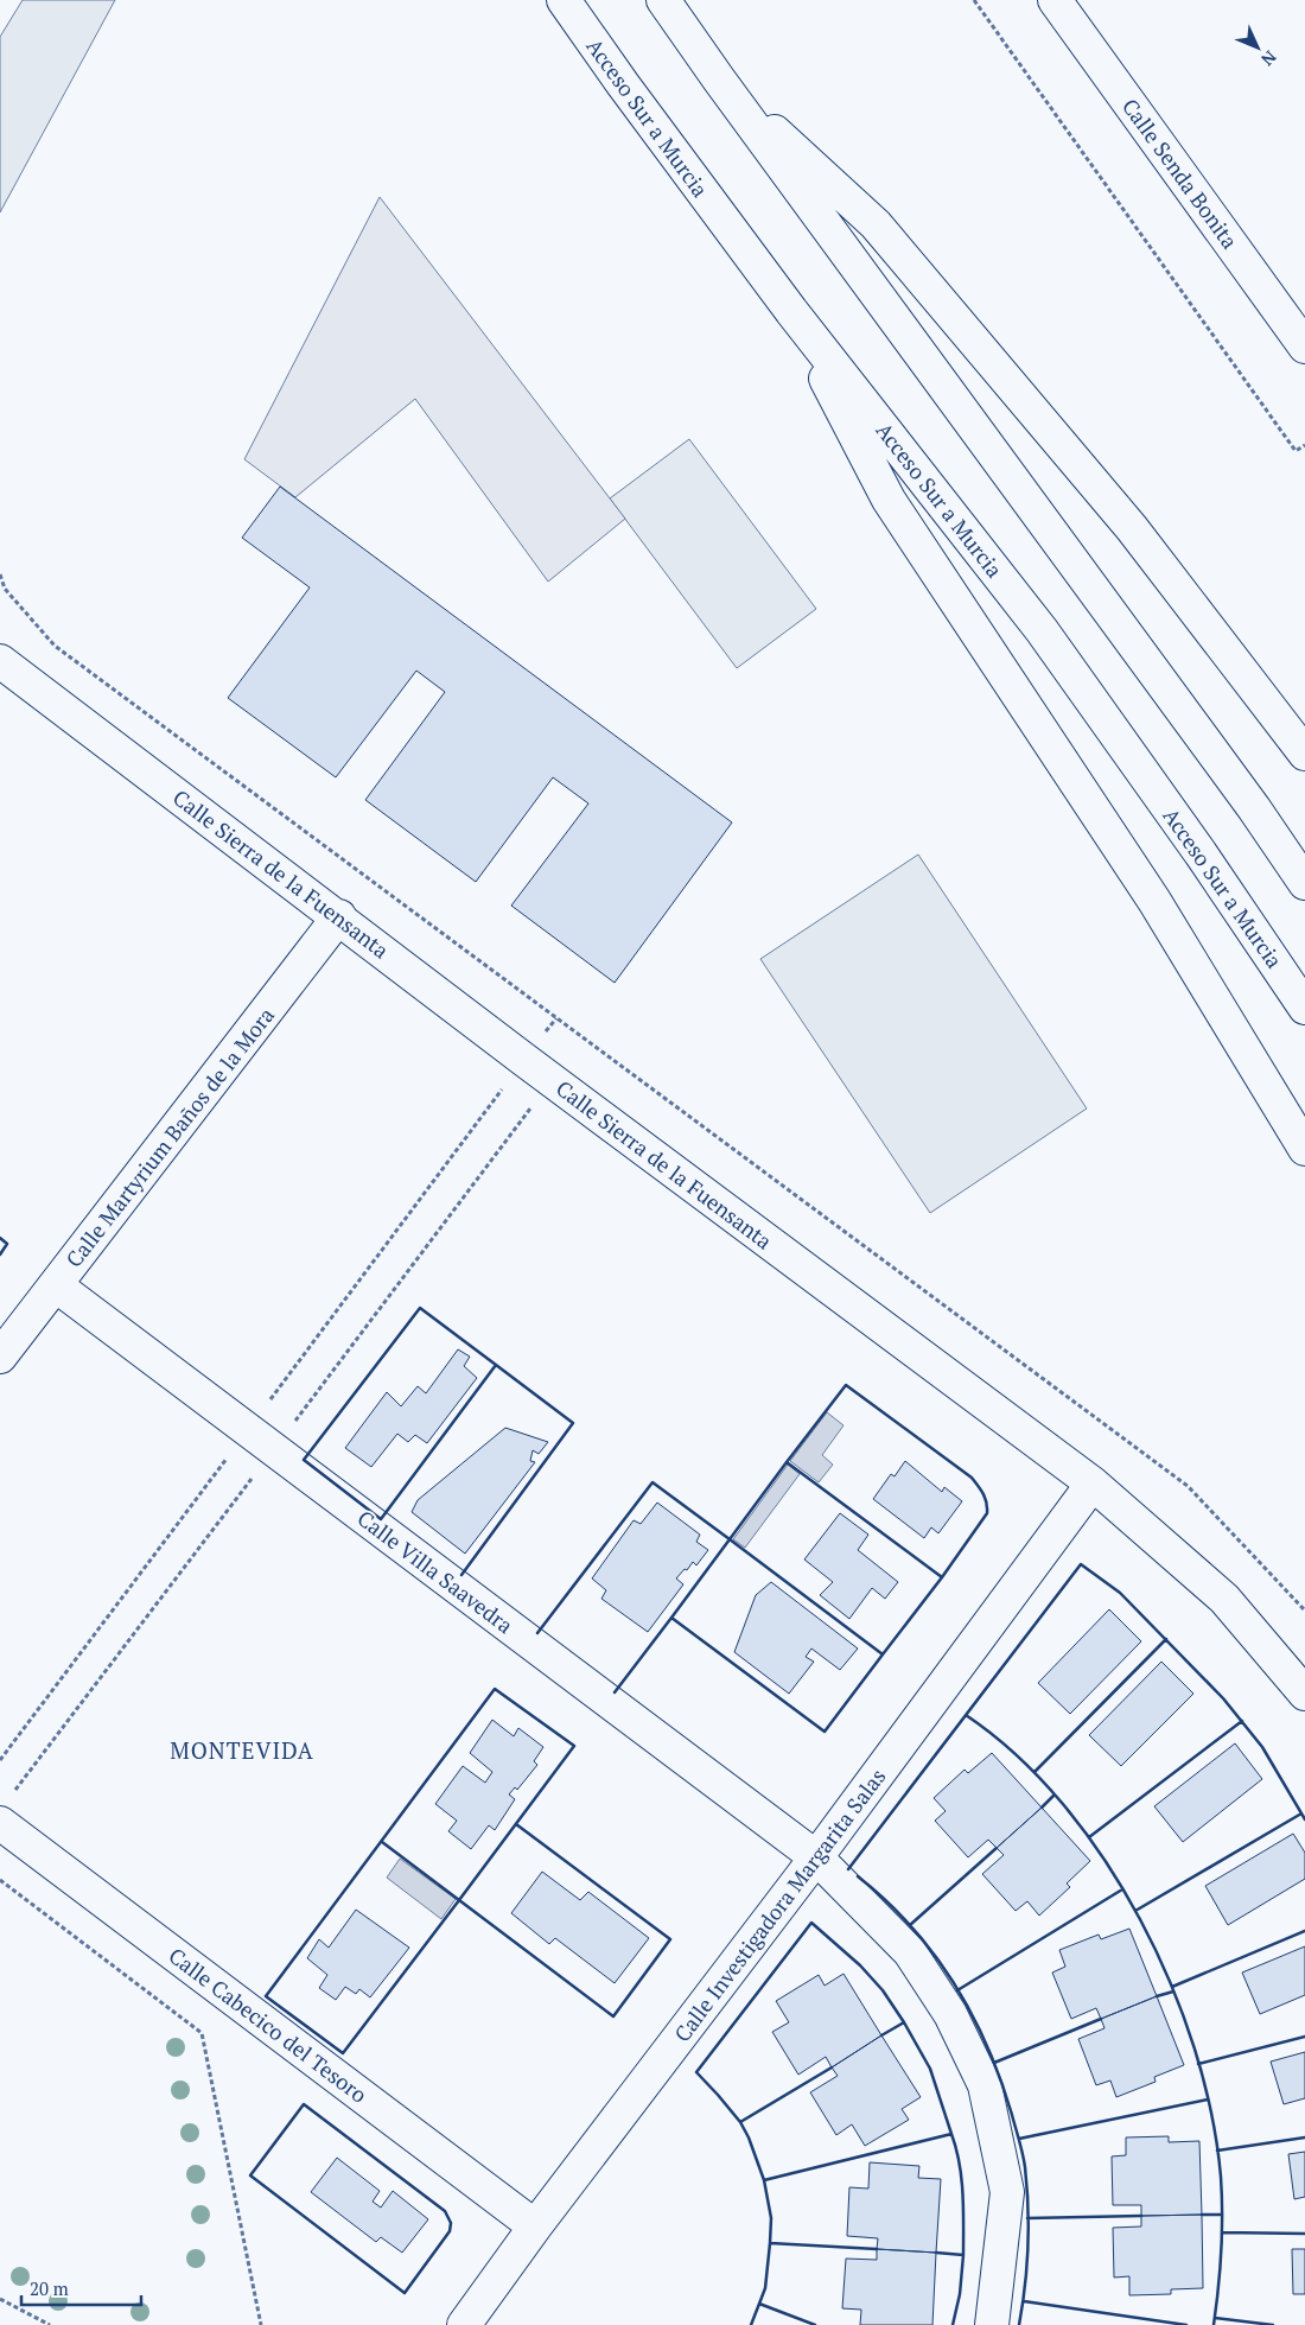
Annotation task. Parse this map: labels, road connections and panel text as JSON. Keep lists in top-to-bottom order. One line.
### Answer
{"streets":{"main road":["Acceso Sur a Murcia","Calle Senda Bonita","Calle Sierra de la Fuensanta","Calle Martyrium Baños de la Mora","Calle Villa Saavedra","Calle Investigadora Margarita Salas","Calle Cabecico del Tesoro"]},"crossings":[["Calle Sierra de la Fuensanta","Calle Martyrium Baños de la Mora"],["Calle Sierra de la Fuensanta","Calle Investigadora Margarita Salas"],["Calle Martyrium Baños de la Mora","Calle Villa Saavedra"],["Calle Villa Saavedra","Calle Investigadora Margarita Salas"],["Calle Investigadora Margarita Salas","Calle Cabecico del Tesoro"]],"districts":["MONTEVIDA"],"scale_bar":"20 m","north":"bottom right"}
